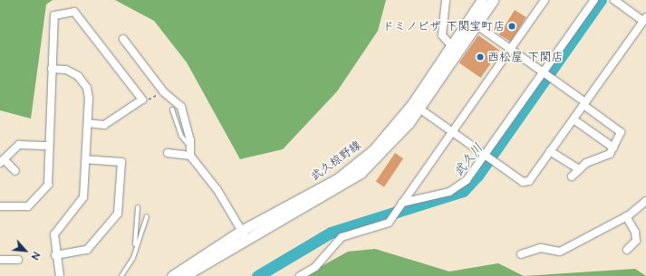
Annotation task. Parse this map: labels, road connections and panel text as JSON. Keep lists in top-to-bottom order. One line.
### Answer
{"streets":{"main road":["武久椋野線"]},"water":["武久川"],"places":["ドミノピザ 下関宝町店","西松屋 下関店"],"north":"bottom right"}
